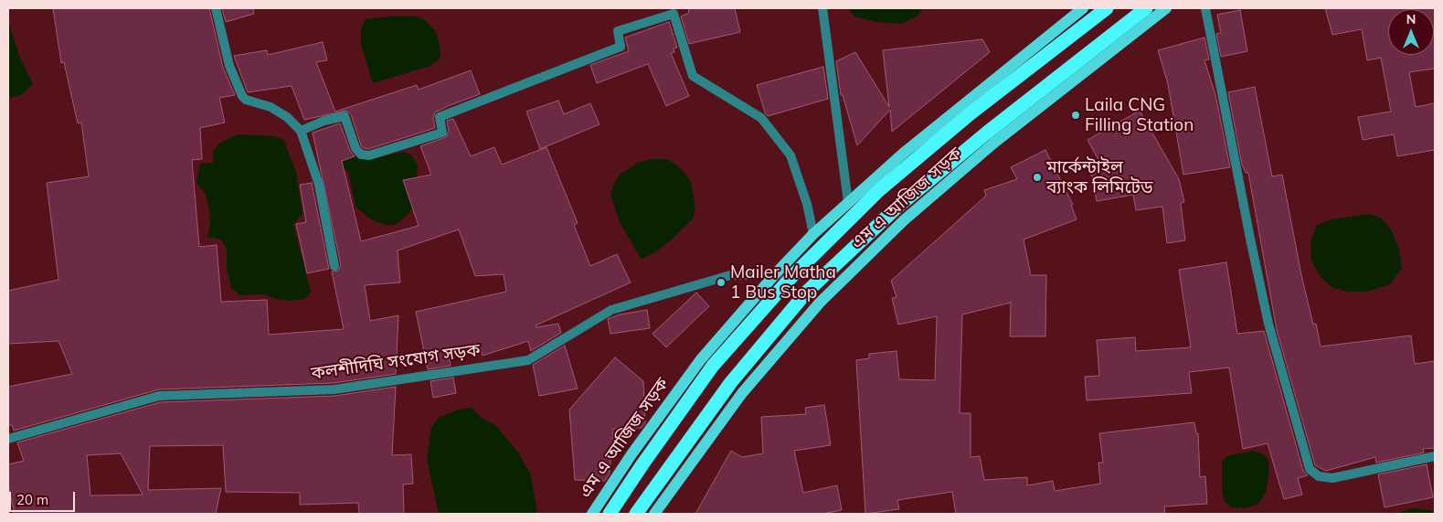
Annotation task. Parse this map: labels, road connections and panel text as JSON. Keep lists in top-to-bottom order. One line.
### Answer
{"streets":{"main road":["এম এ আজিজ সড়ক"],"street":["কলশীদিঘি সংযোগ সড়ক"]},"crossings":[["এম এ আজিজ সড়ক","কলশীদিঘি সংযোগ সড়ক"]],"places":["Laila CNG Filling Station","মার্কেন্টাইল ব্যাংক লিমিটেড","Mailer Matha 1 Bus Stop"],"scale_bar":"20 m","north":"top"}
